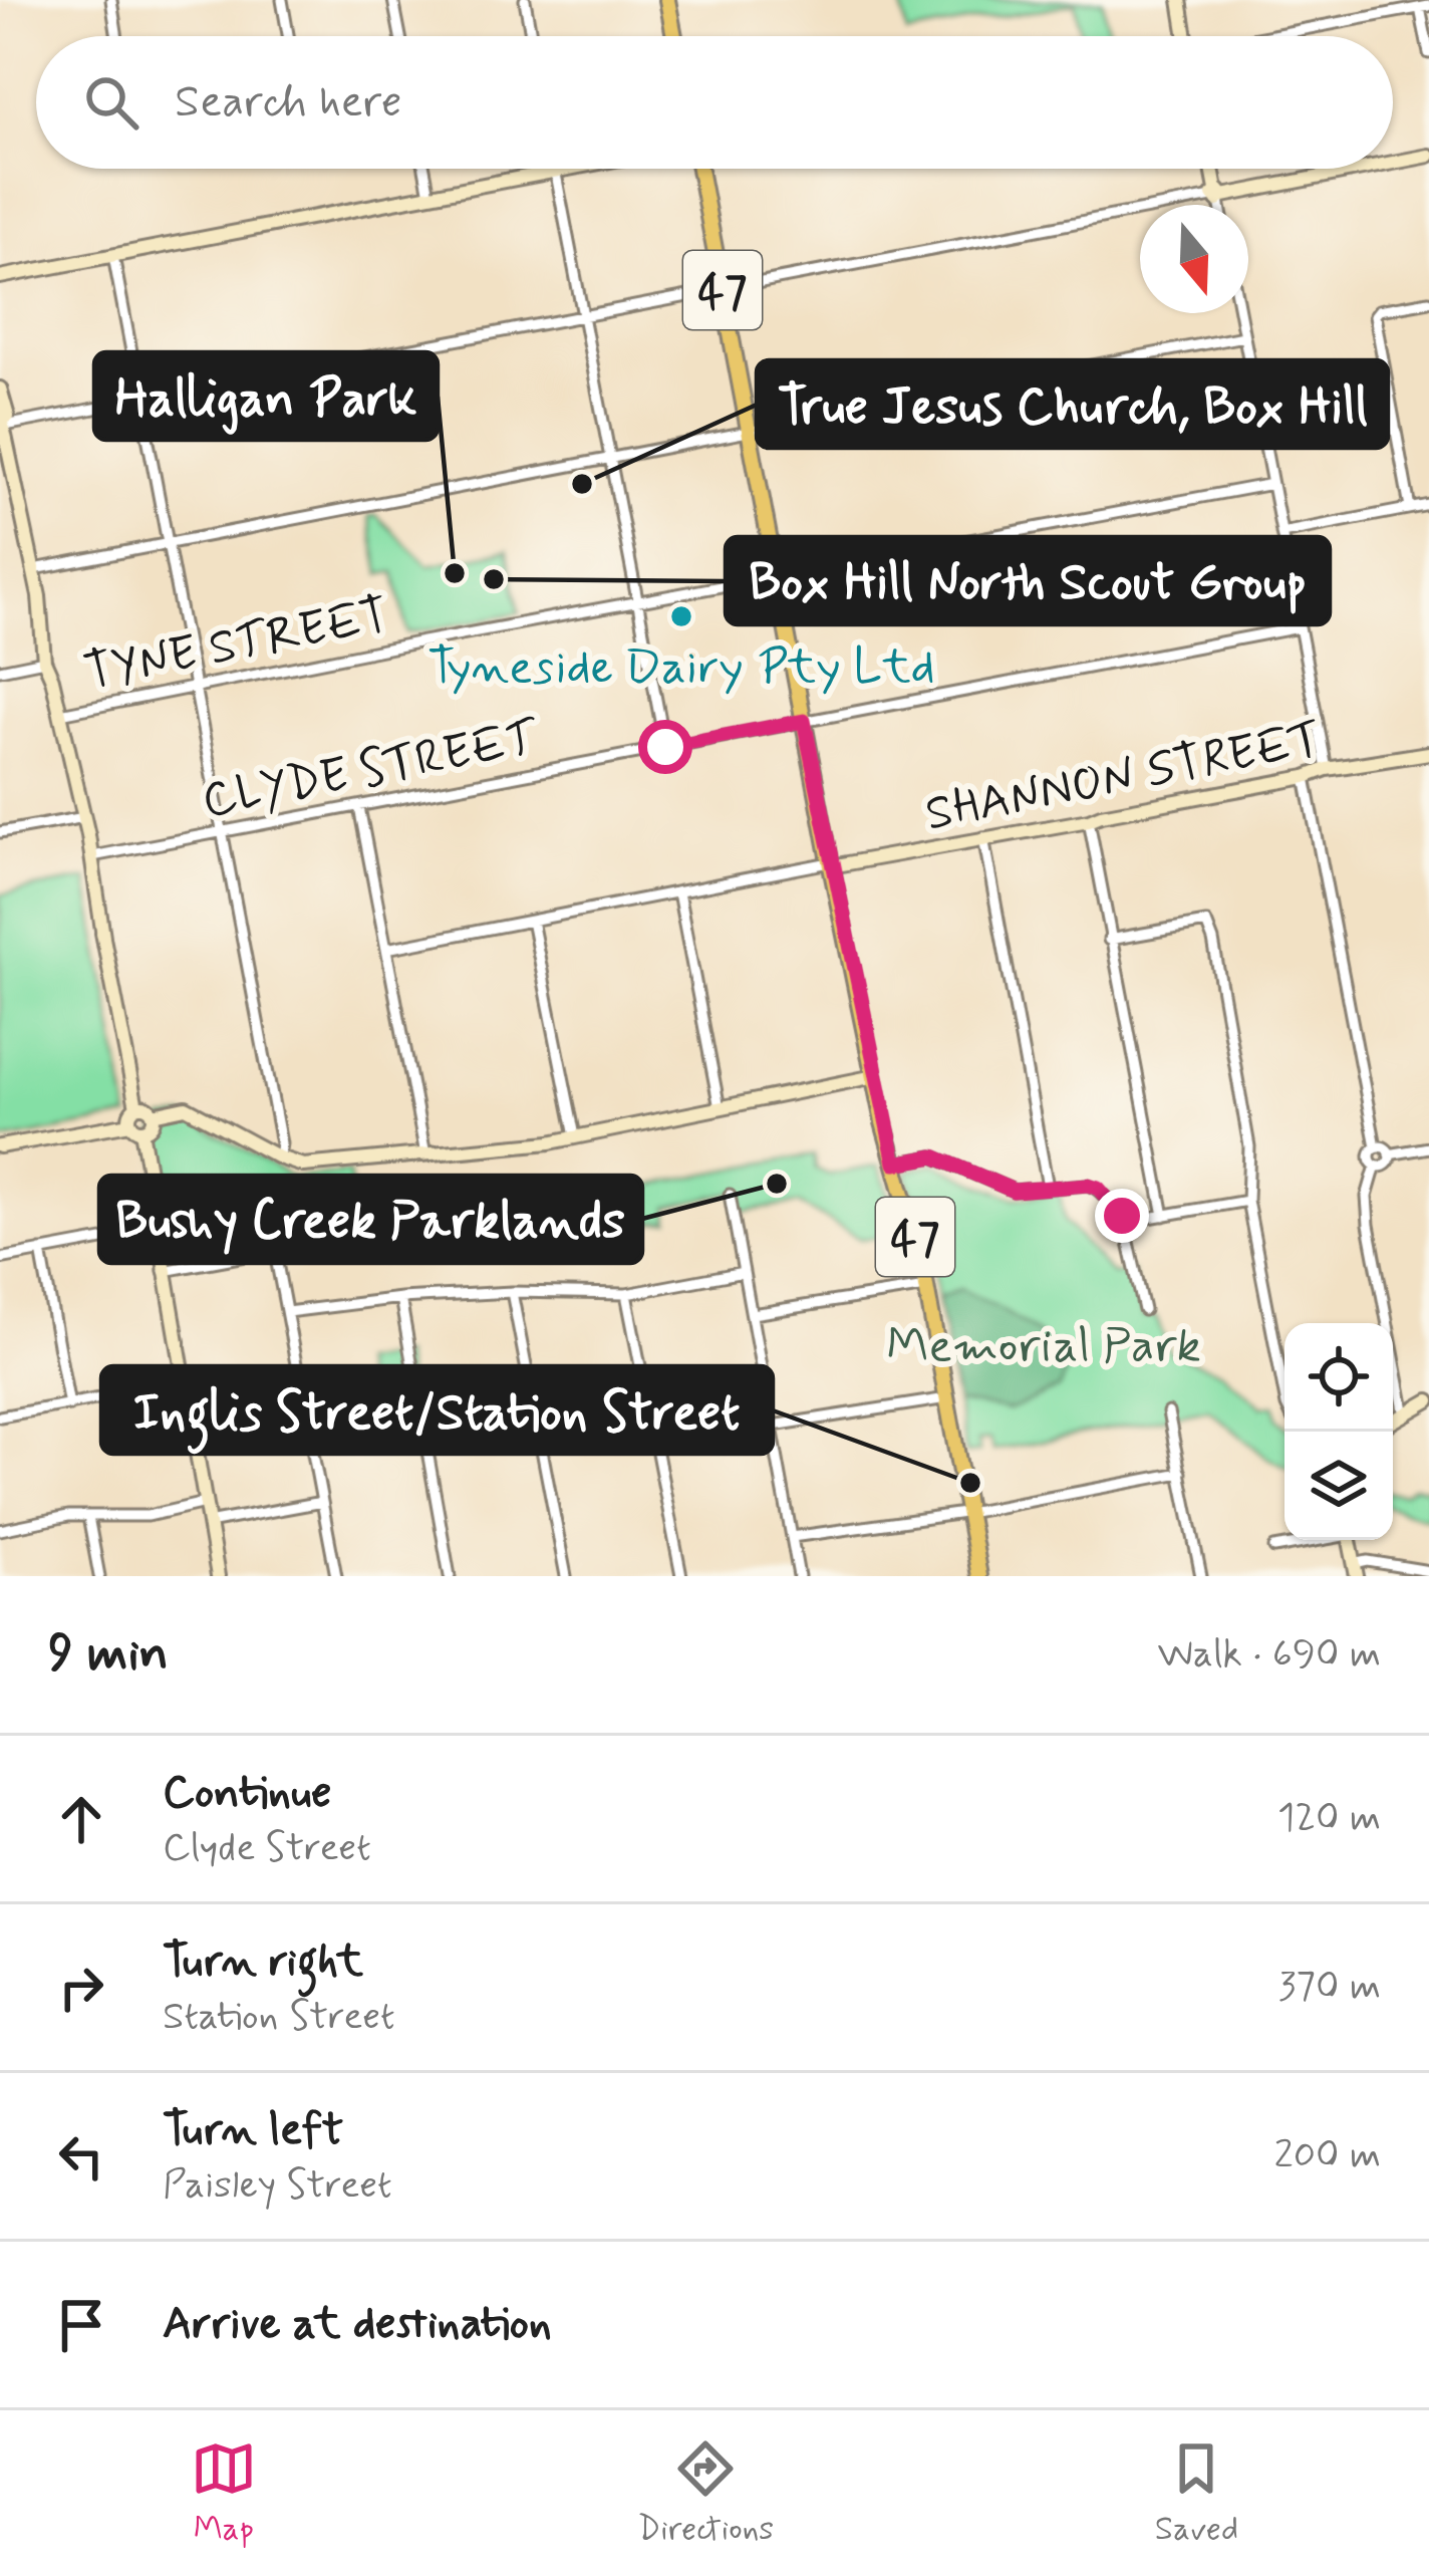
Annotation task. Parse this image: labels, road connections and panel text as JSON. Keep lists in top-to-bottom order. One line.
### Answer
{"streets":{"main road":["47"],"street":["TYNE STREET","CLYDE STREET","SHANNON STREET"]},"crossings":[["47","TYNE STREET"],["47","CLYDE STREET"],["47","SHANNON STREET"]],"parks":["Memorial Park"],"places":["True Jesus Church, Box Hill","Halligan Park","Box Hill North Scout Group","Tyneside Dairy Pty Ltd","Bushy Creek Parklands","Inglis Street/Station Street"],"north":"bottom","page":{"search":"Search here","heading":["9 min","Walk · 690 m"],"list":[["Continue","Clyde Street","120 m"],["Turn right","Station Street","370 m"],["Turn left","Paisley Street","200 m"],"Arrive at destination"],"nav":["Map","Directions","Saved"]}}
